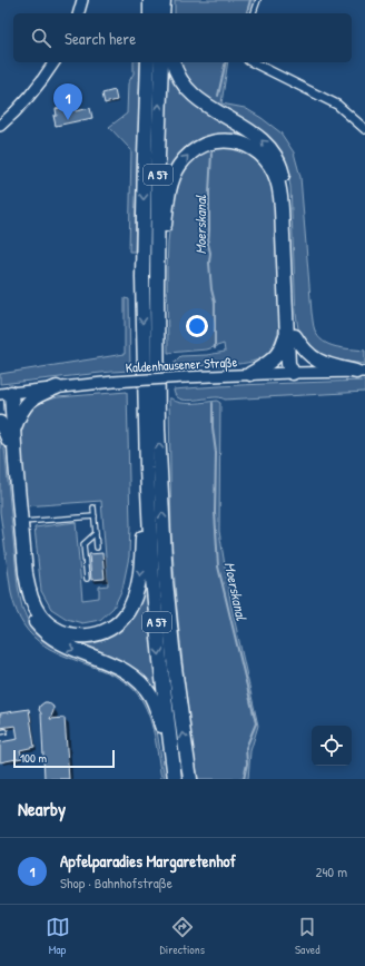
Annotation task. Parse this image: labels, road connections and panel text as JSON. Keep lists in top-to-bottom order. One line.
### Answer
{"streets":{"highway":["A 57"],"main road":["Kaldenhausener Straße"]},"water":["Moerskanal"],"scale_bar":"100 m","page":{"search":"Search here","pins":"1","scale":"100 m","heading":"Nearby","list":[{"mark":"1","name":"Apfelparadies Margaretenhof","note":"Shop · Bahnhofstraße","value":"240 m"}],"nav":["Map","Directions","Saved"]}}
